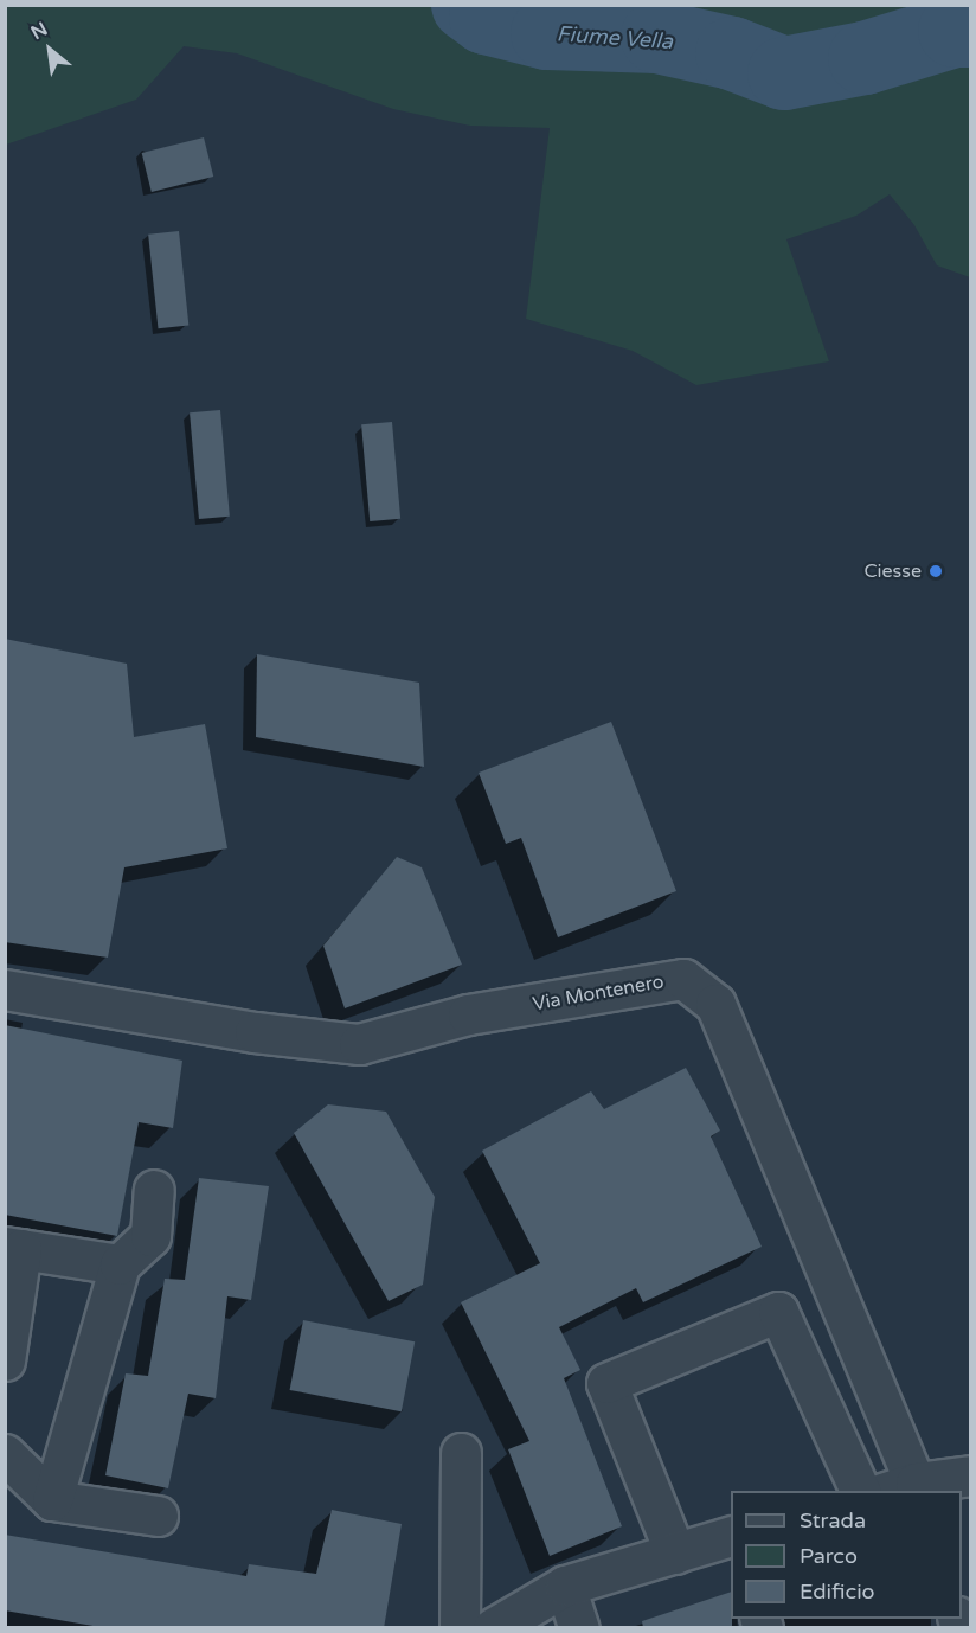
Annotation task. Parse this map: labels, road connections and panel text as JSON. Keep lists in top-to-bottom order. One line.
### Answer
{"streets":{"street":["Via Montenero"]},"water":["Fiume Vella"],"places":["Ciesse"],"legend":["Strada","Parco","Edificio"],"north":"top left"}
